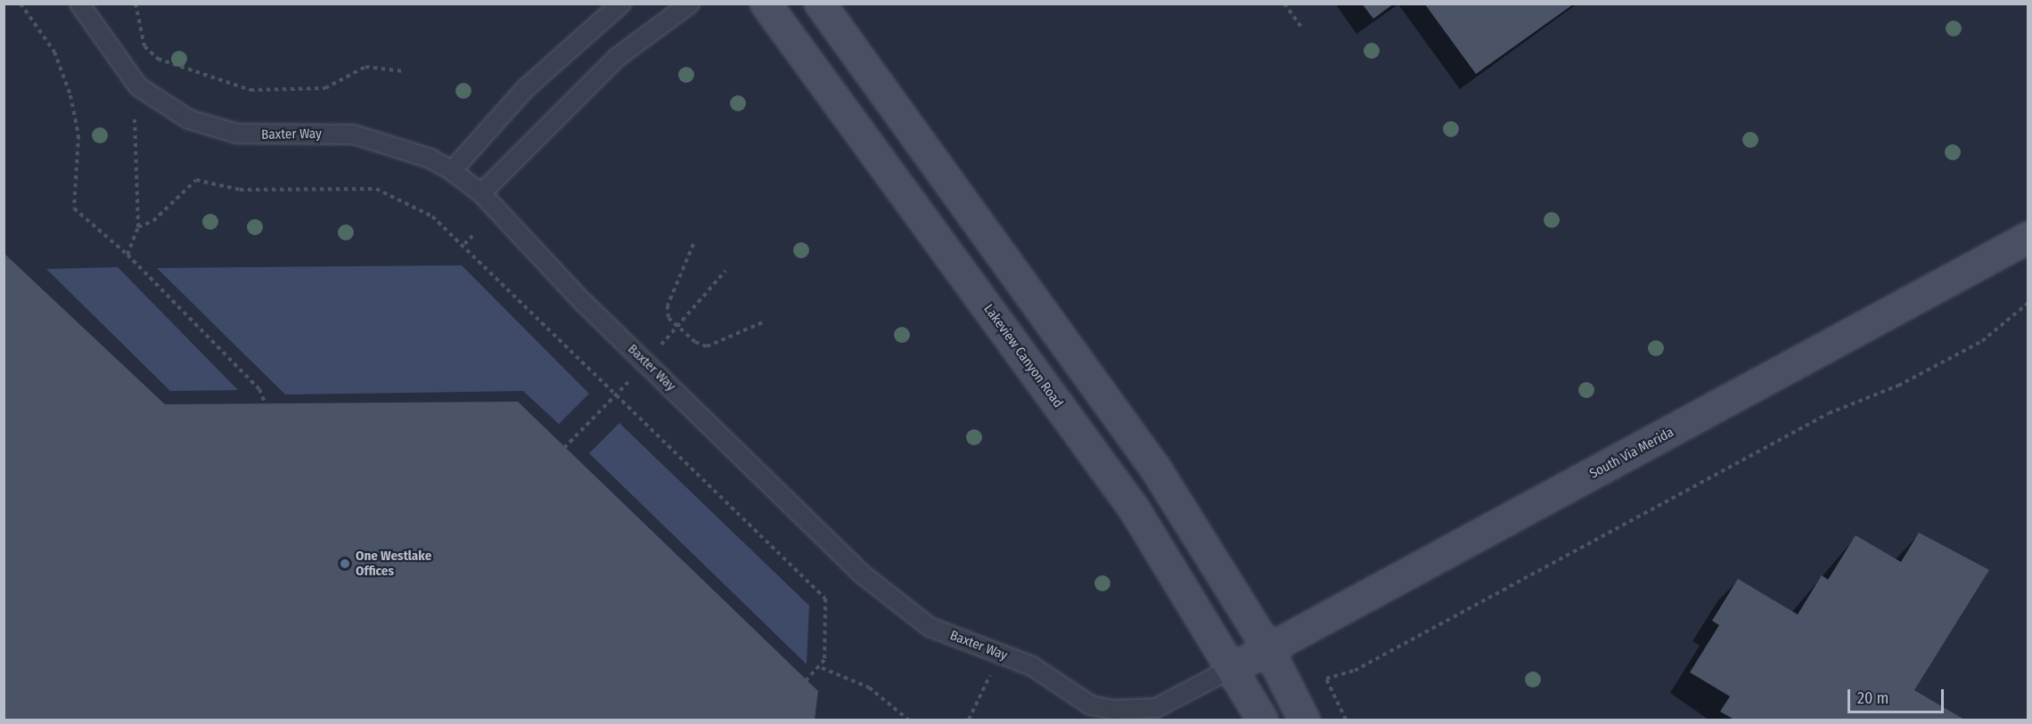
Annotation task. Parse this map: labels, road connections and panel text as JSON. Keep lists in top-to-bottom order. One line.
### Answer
{"streets":{"street":["Lakeview Canyon Road","South Via Merida"],"lane":["Baxter Way"]},"crossings":[["Baxter Way","Lakeview Canyon Road"],["Baxter Way","South Via Merida"],["Lakeview Canyon Road","South Via Merida"]],"places":["One Westlake Offices"],"scale_bar":"20 m"}
